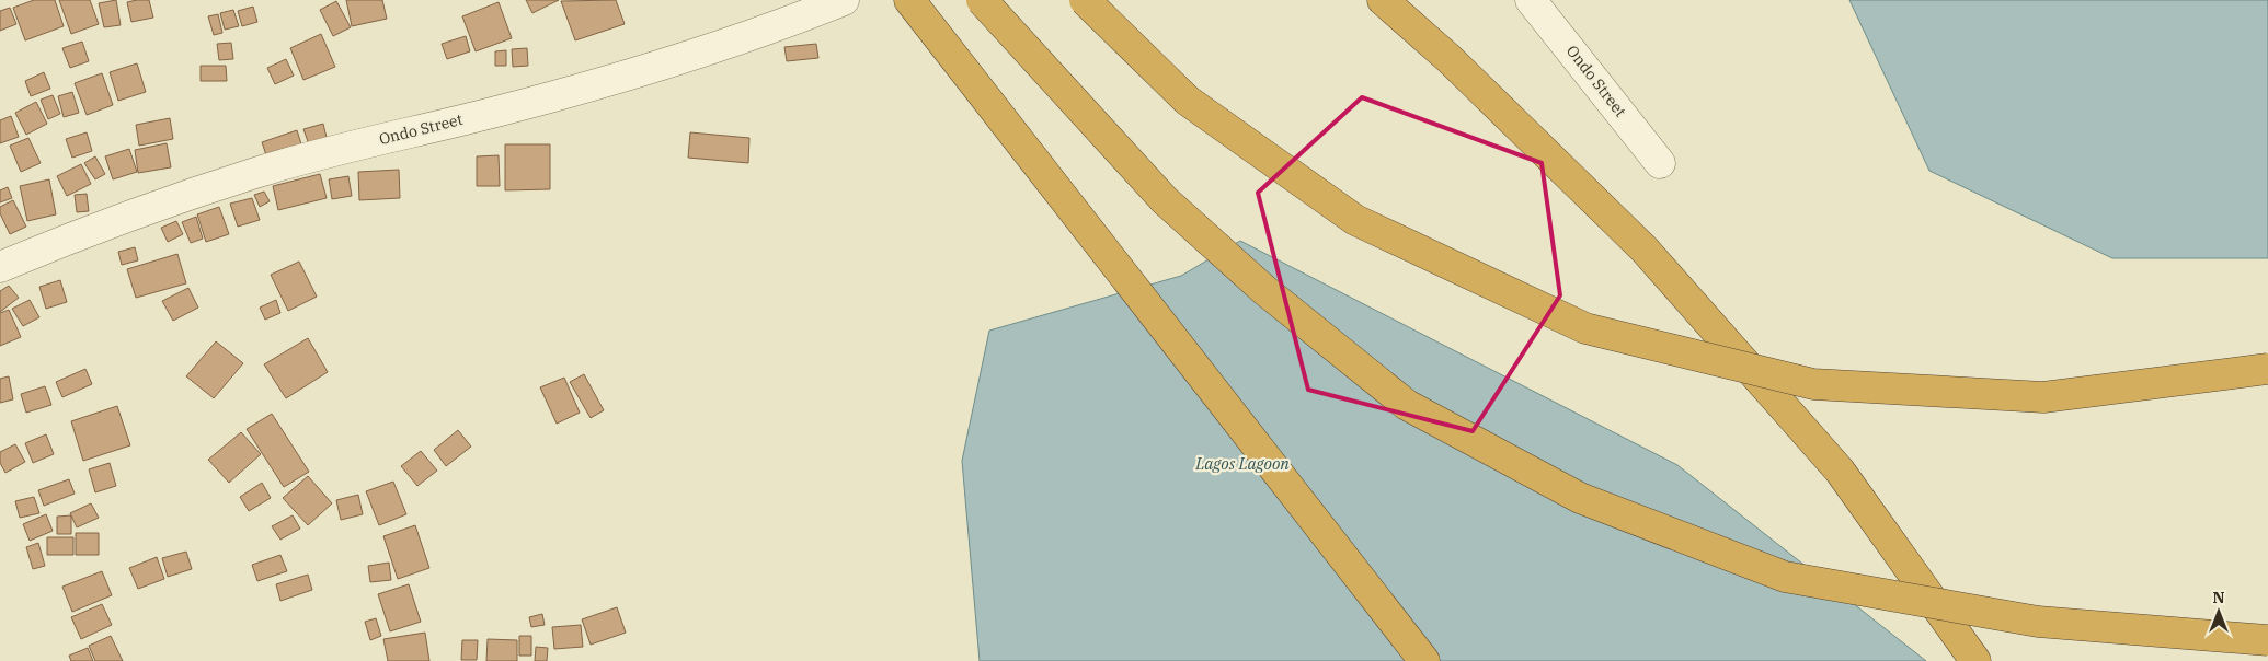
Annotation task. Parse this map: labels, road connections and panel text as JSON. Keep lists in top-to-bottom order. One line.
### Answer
{"streets":{"street":["Ondo Street"]},"water":["Lagos Lagoon"],"north":"top"}
